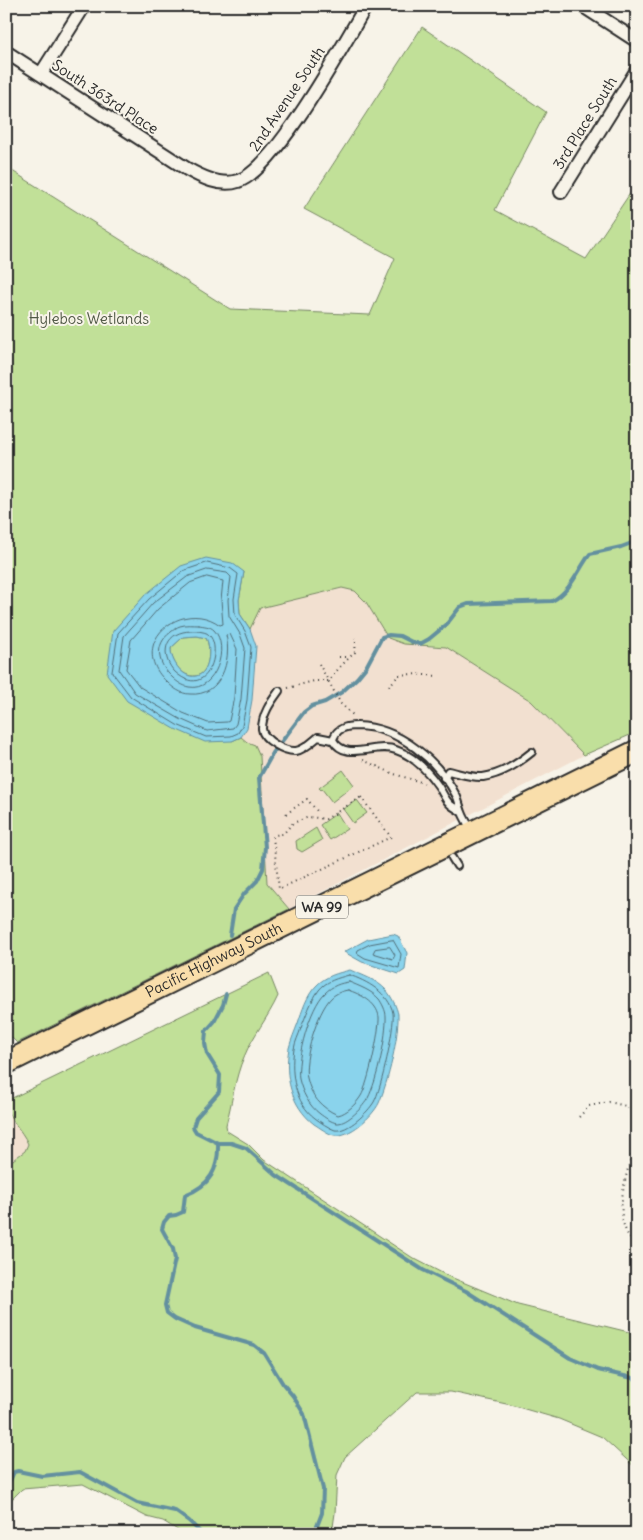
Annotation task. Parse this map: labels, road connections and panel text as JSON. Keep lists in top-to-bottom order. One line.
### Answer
{"streets":{"main road":["WA 99","Pacific Highway South"],"street":["South 363rd Place","2nd Avenue South","3rd Place South"]},"crossings":[["South 363rd Place","2nd Avenue South"]],"parks":["Hylebos Wetlands"]}
